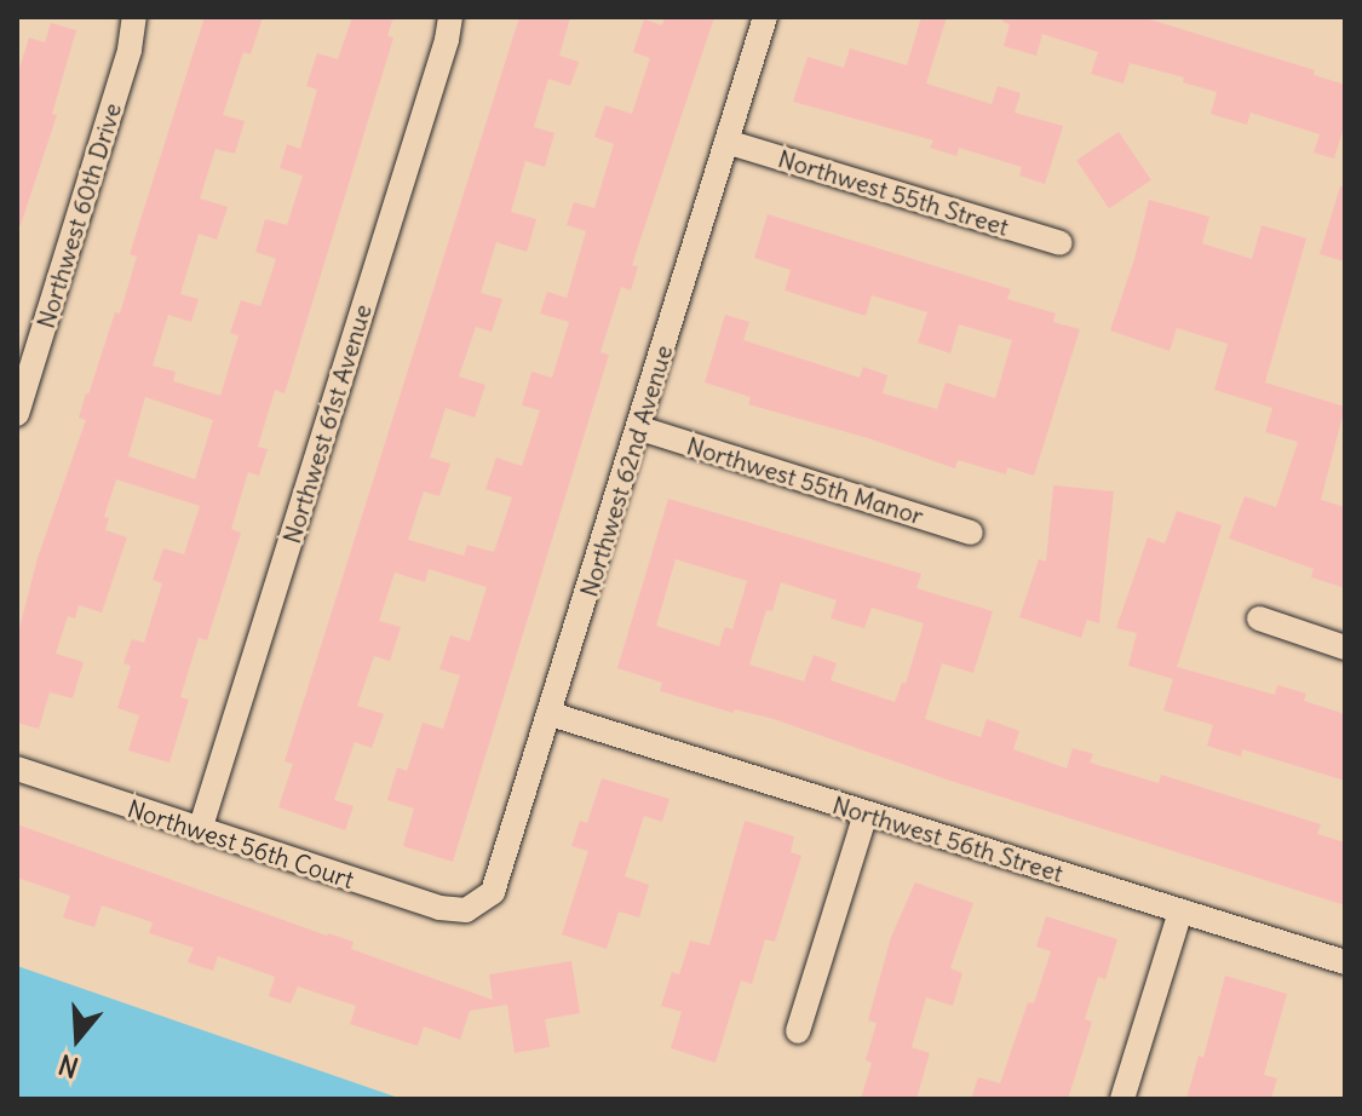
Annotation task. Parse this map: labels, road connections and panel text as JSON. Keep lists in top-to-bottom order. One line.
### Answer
{"streets":{"street":["Northwest 55th Street","Northwest 60th Drive","Northwest 61st Avenue","Northwest 62nd Avenue","Northwest 55th Manor","Northwest 56th Street","Northwest 56th Court"]},"crossings":[["Northwest 55th Street","Northwest 62nd Avenue"],["Northwest 61st Avenue","Northwest 56th Court"],["Northwest 62nd Avenue","Northwest 55th Manor"],["Northwest 62nd Avenue","Northwest 56th Street"],["Northwest 62nd Avenue","Northwest 56th Court"]],"north":"bottom"}
